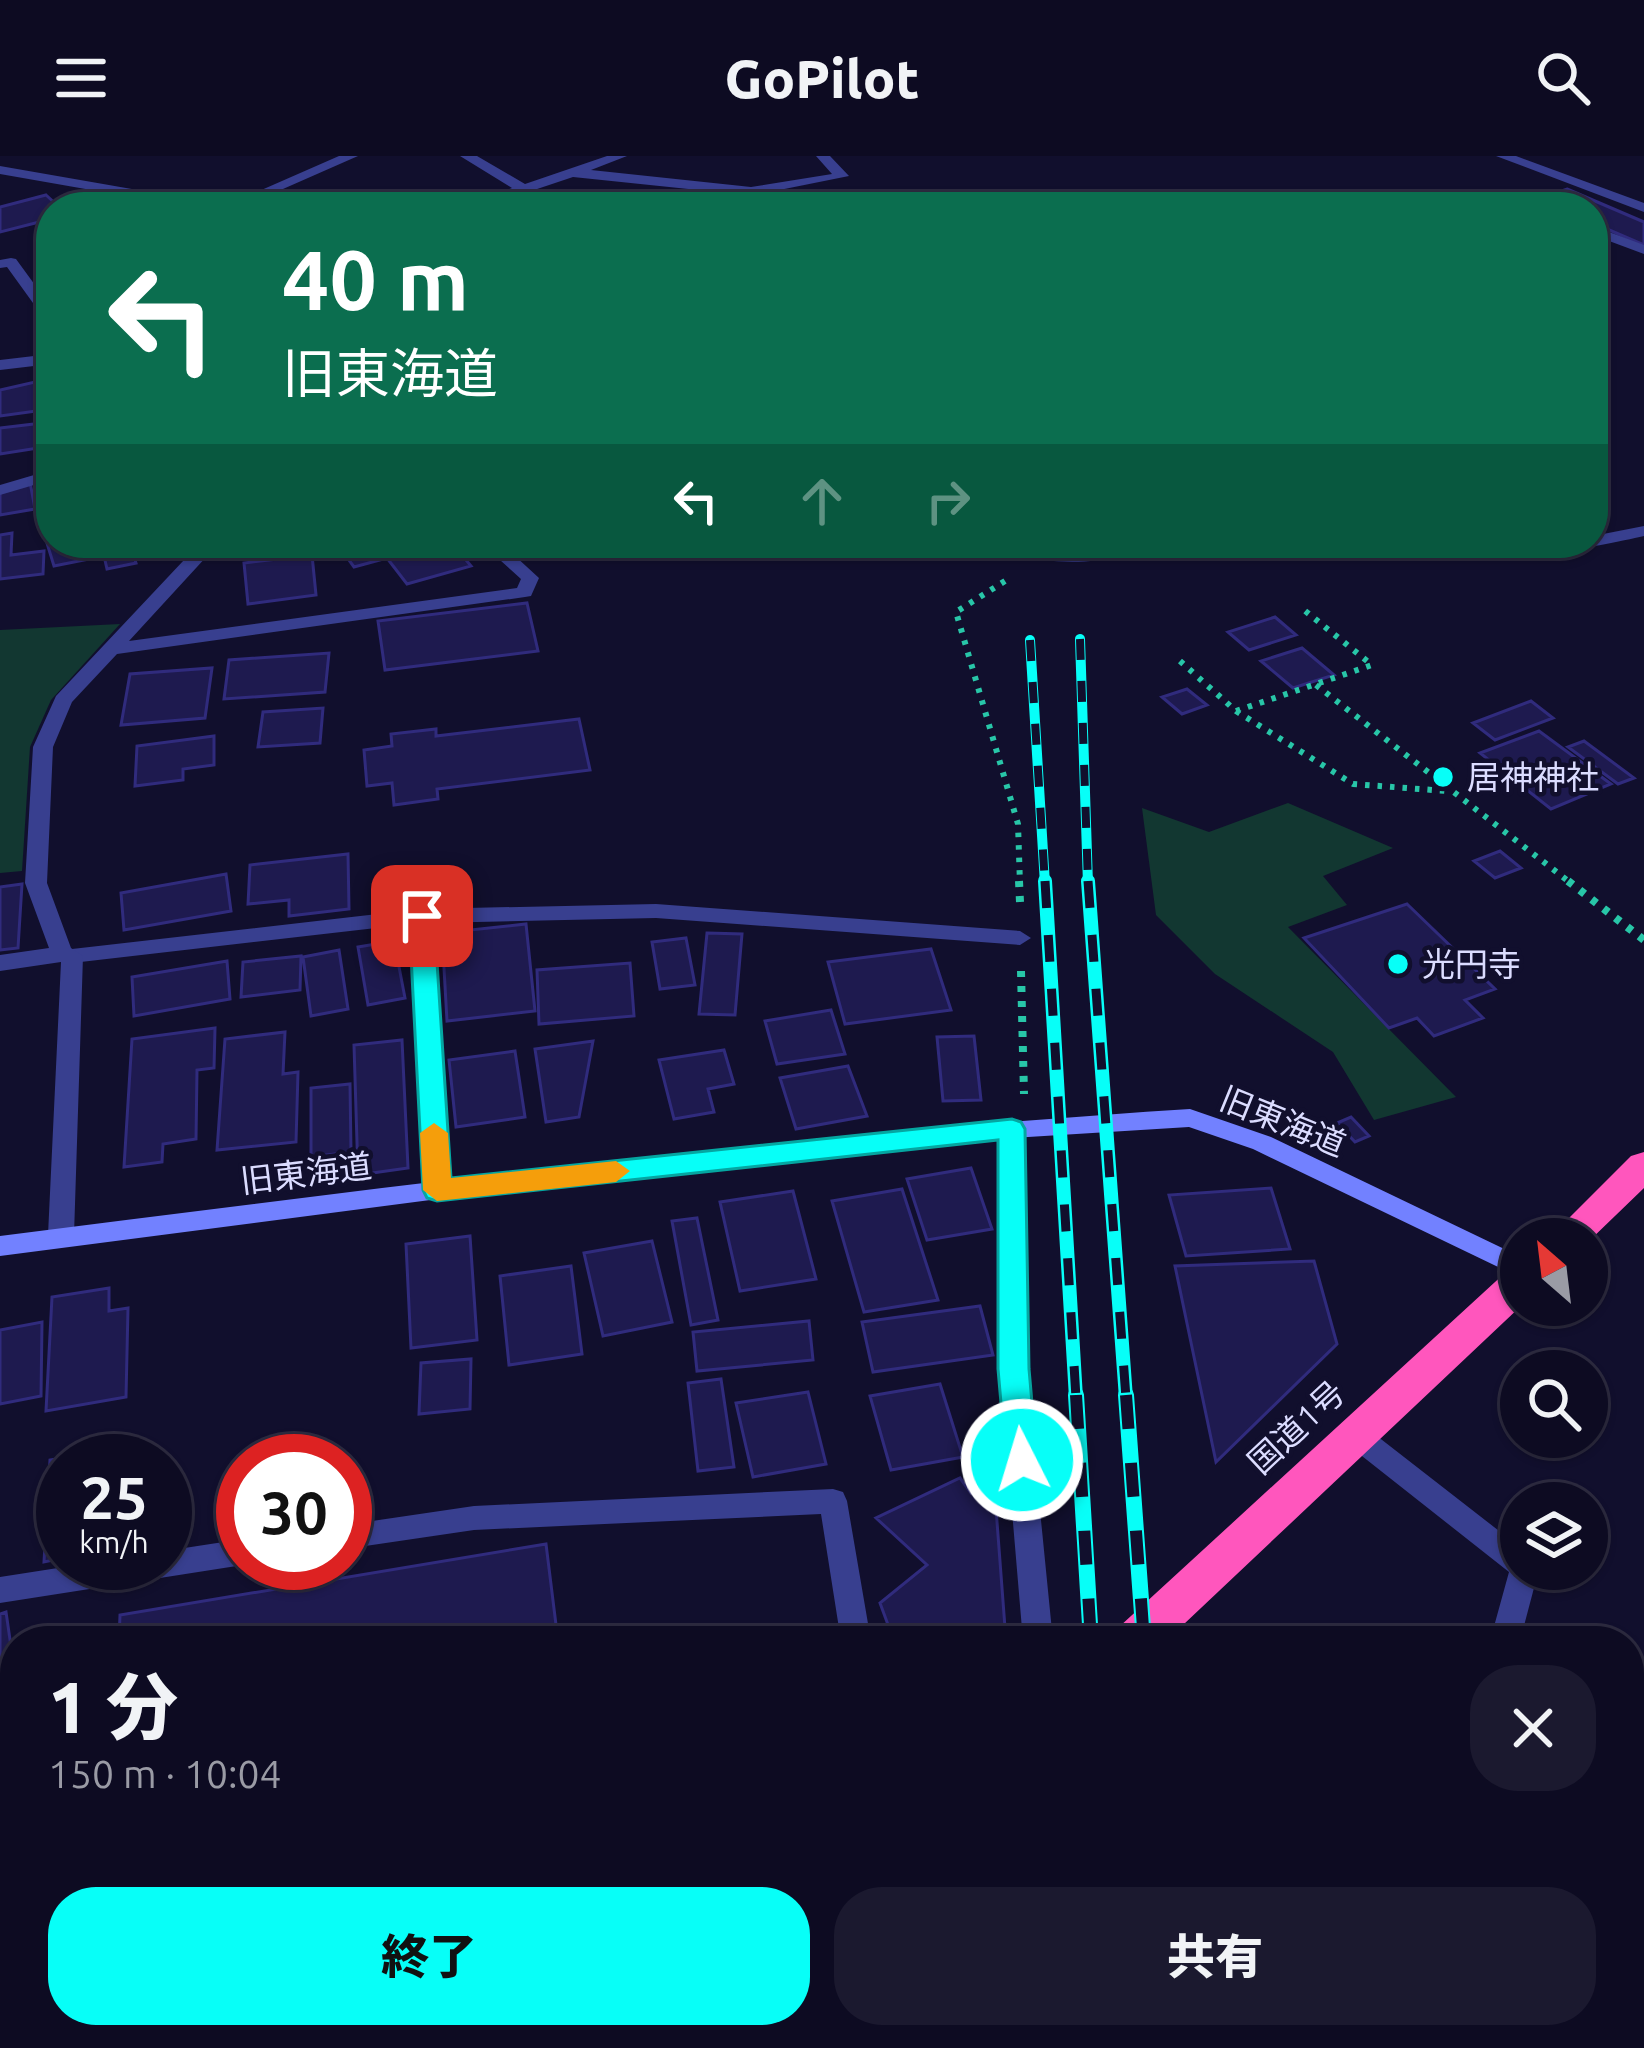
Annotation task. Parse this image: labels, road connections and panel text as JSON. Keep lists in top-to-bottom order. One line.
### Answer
{"streets":{"highway":["国道1号"],"street":["旧東海道"]},"places":["居神神社","光円寺"],"north":"top left","page":{"header":"GoPilot","turn":["40 m","旧東海道"],"speed":"25 km/h","limit":"30","heading":["1 分","150 m · 10:04"],"buttons":["終了","共有"]}}
